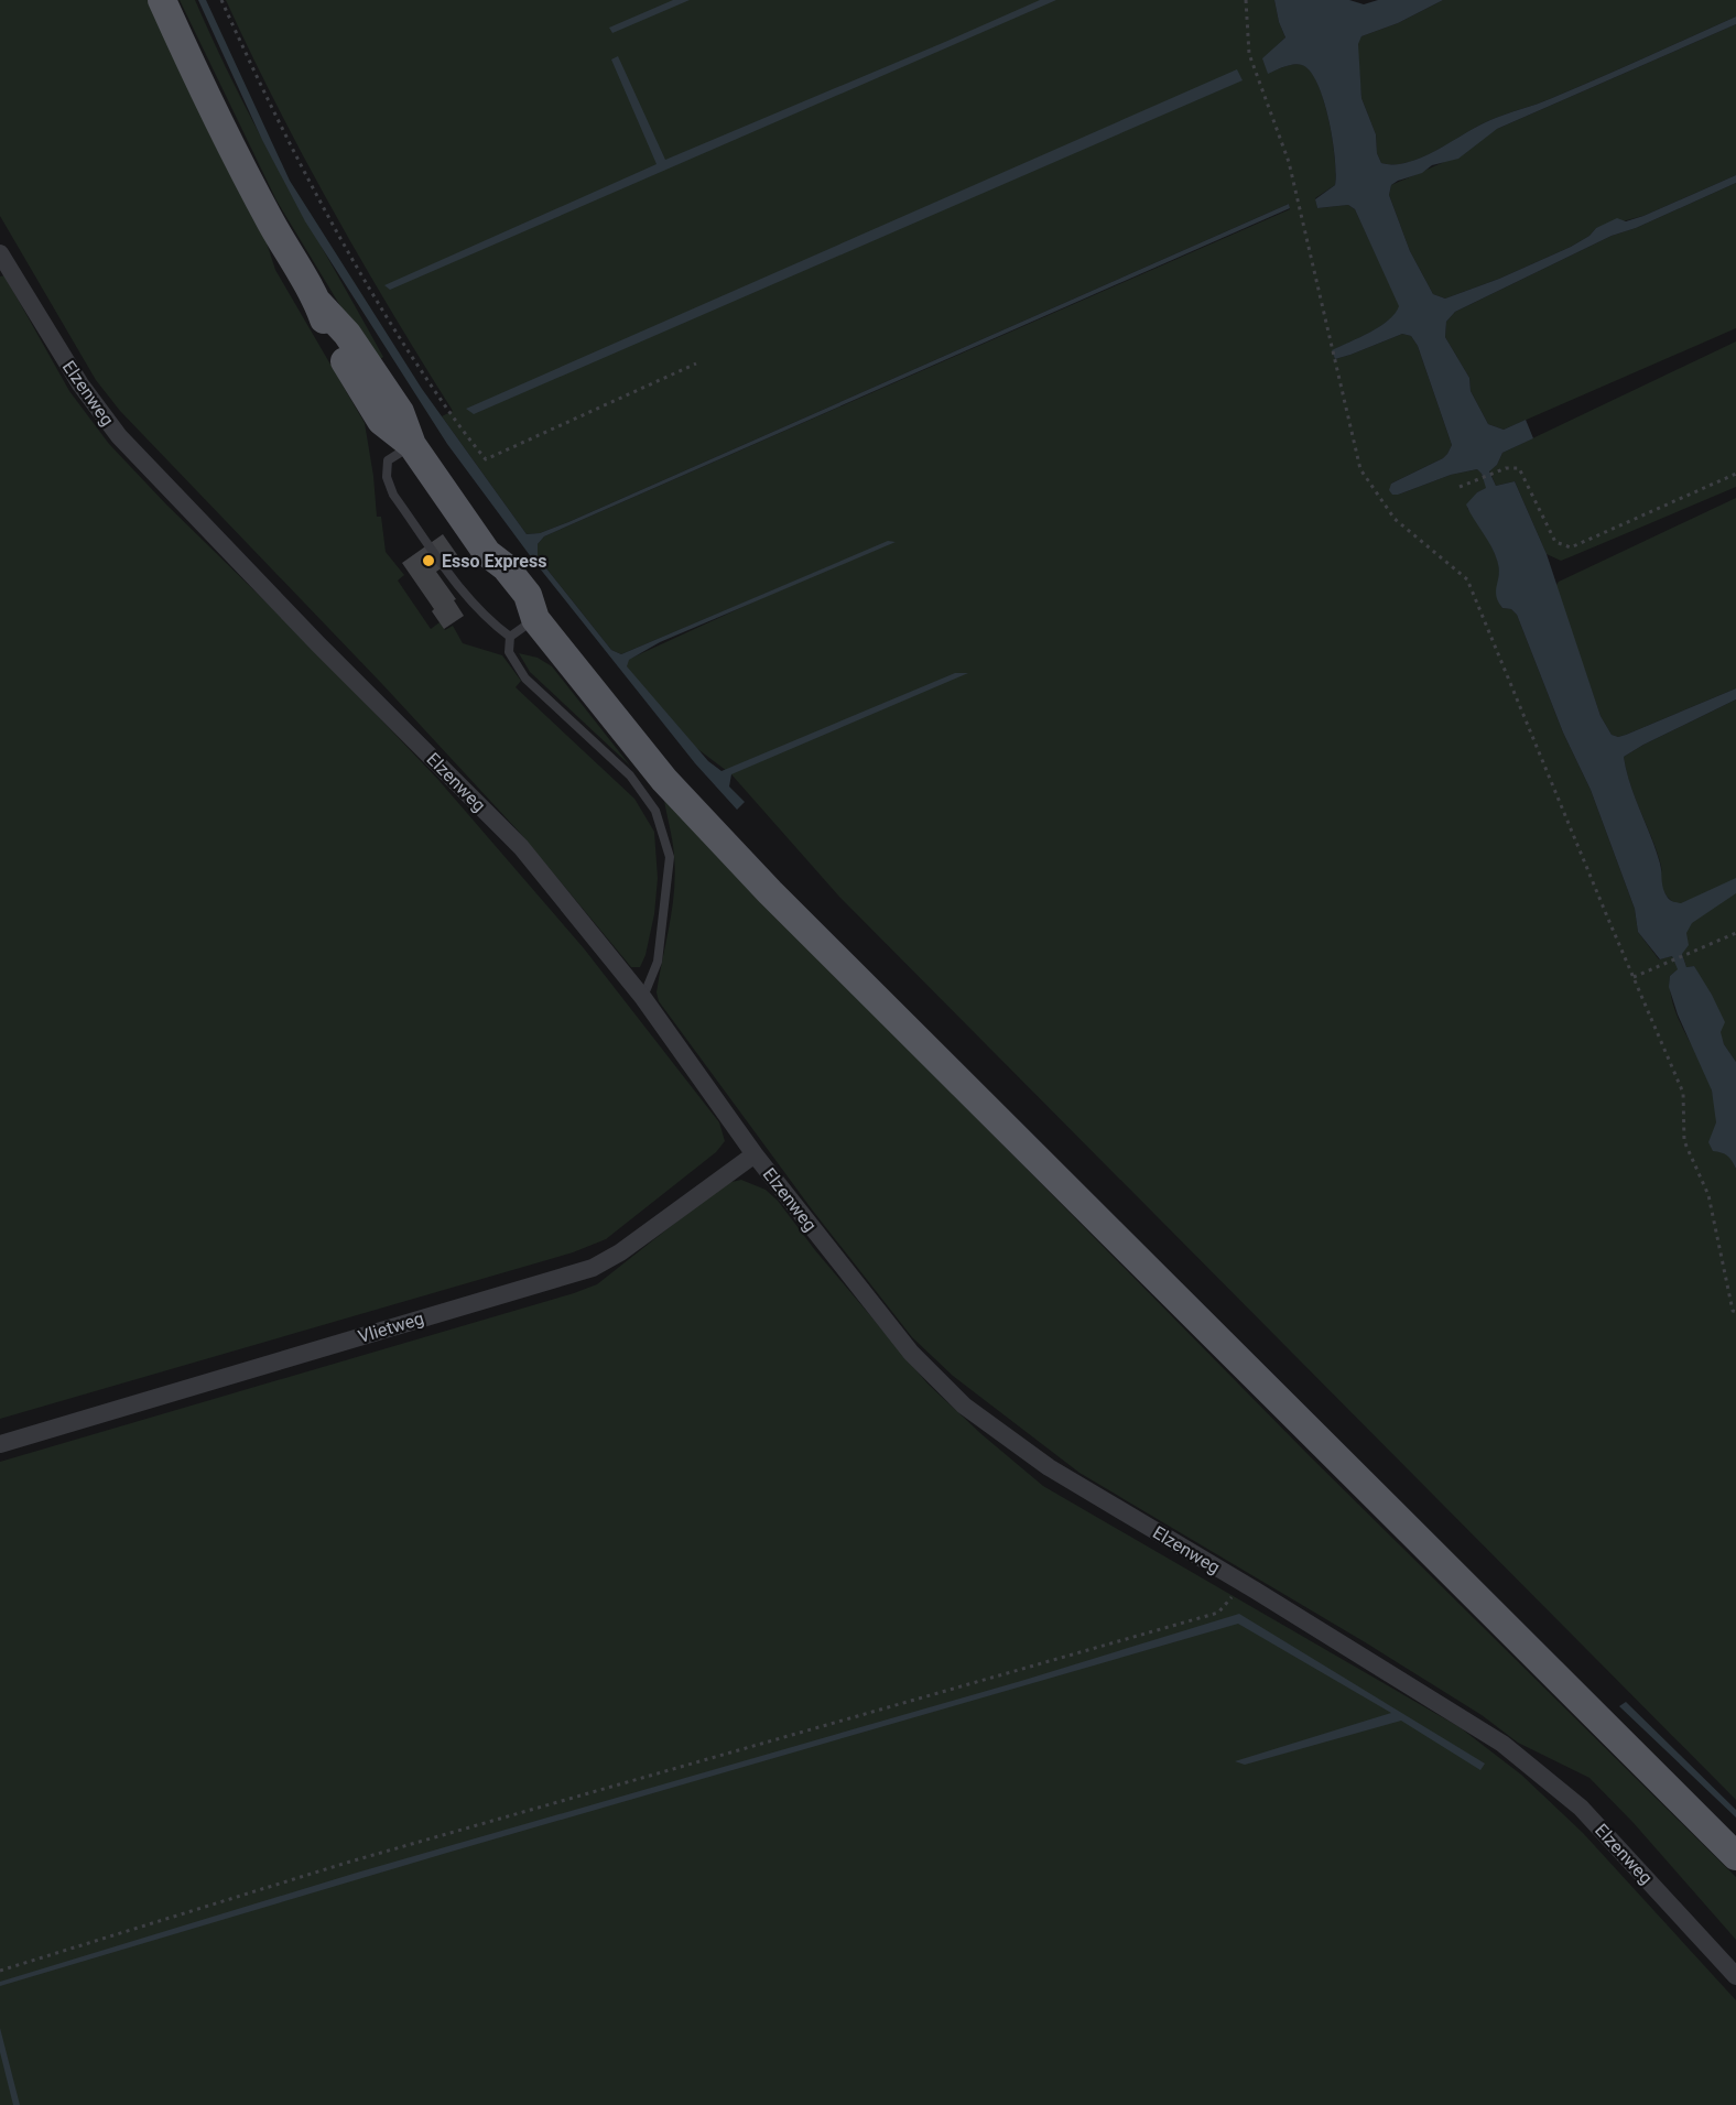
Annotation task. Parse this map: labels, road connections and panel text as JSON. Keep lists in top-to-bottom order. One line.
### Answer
{"streets":{"street":["Elzenweg","Vlietweg"]},"crossings":[["Elzenweg","Vlietweg"]],"places":["Esso Express"]}
